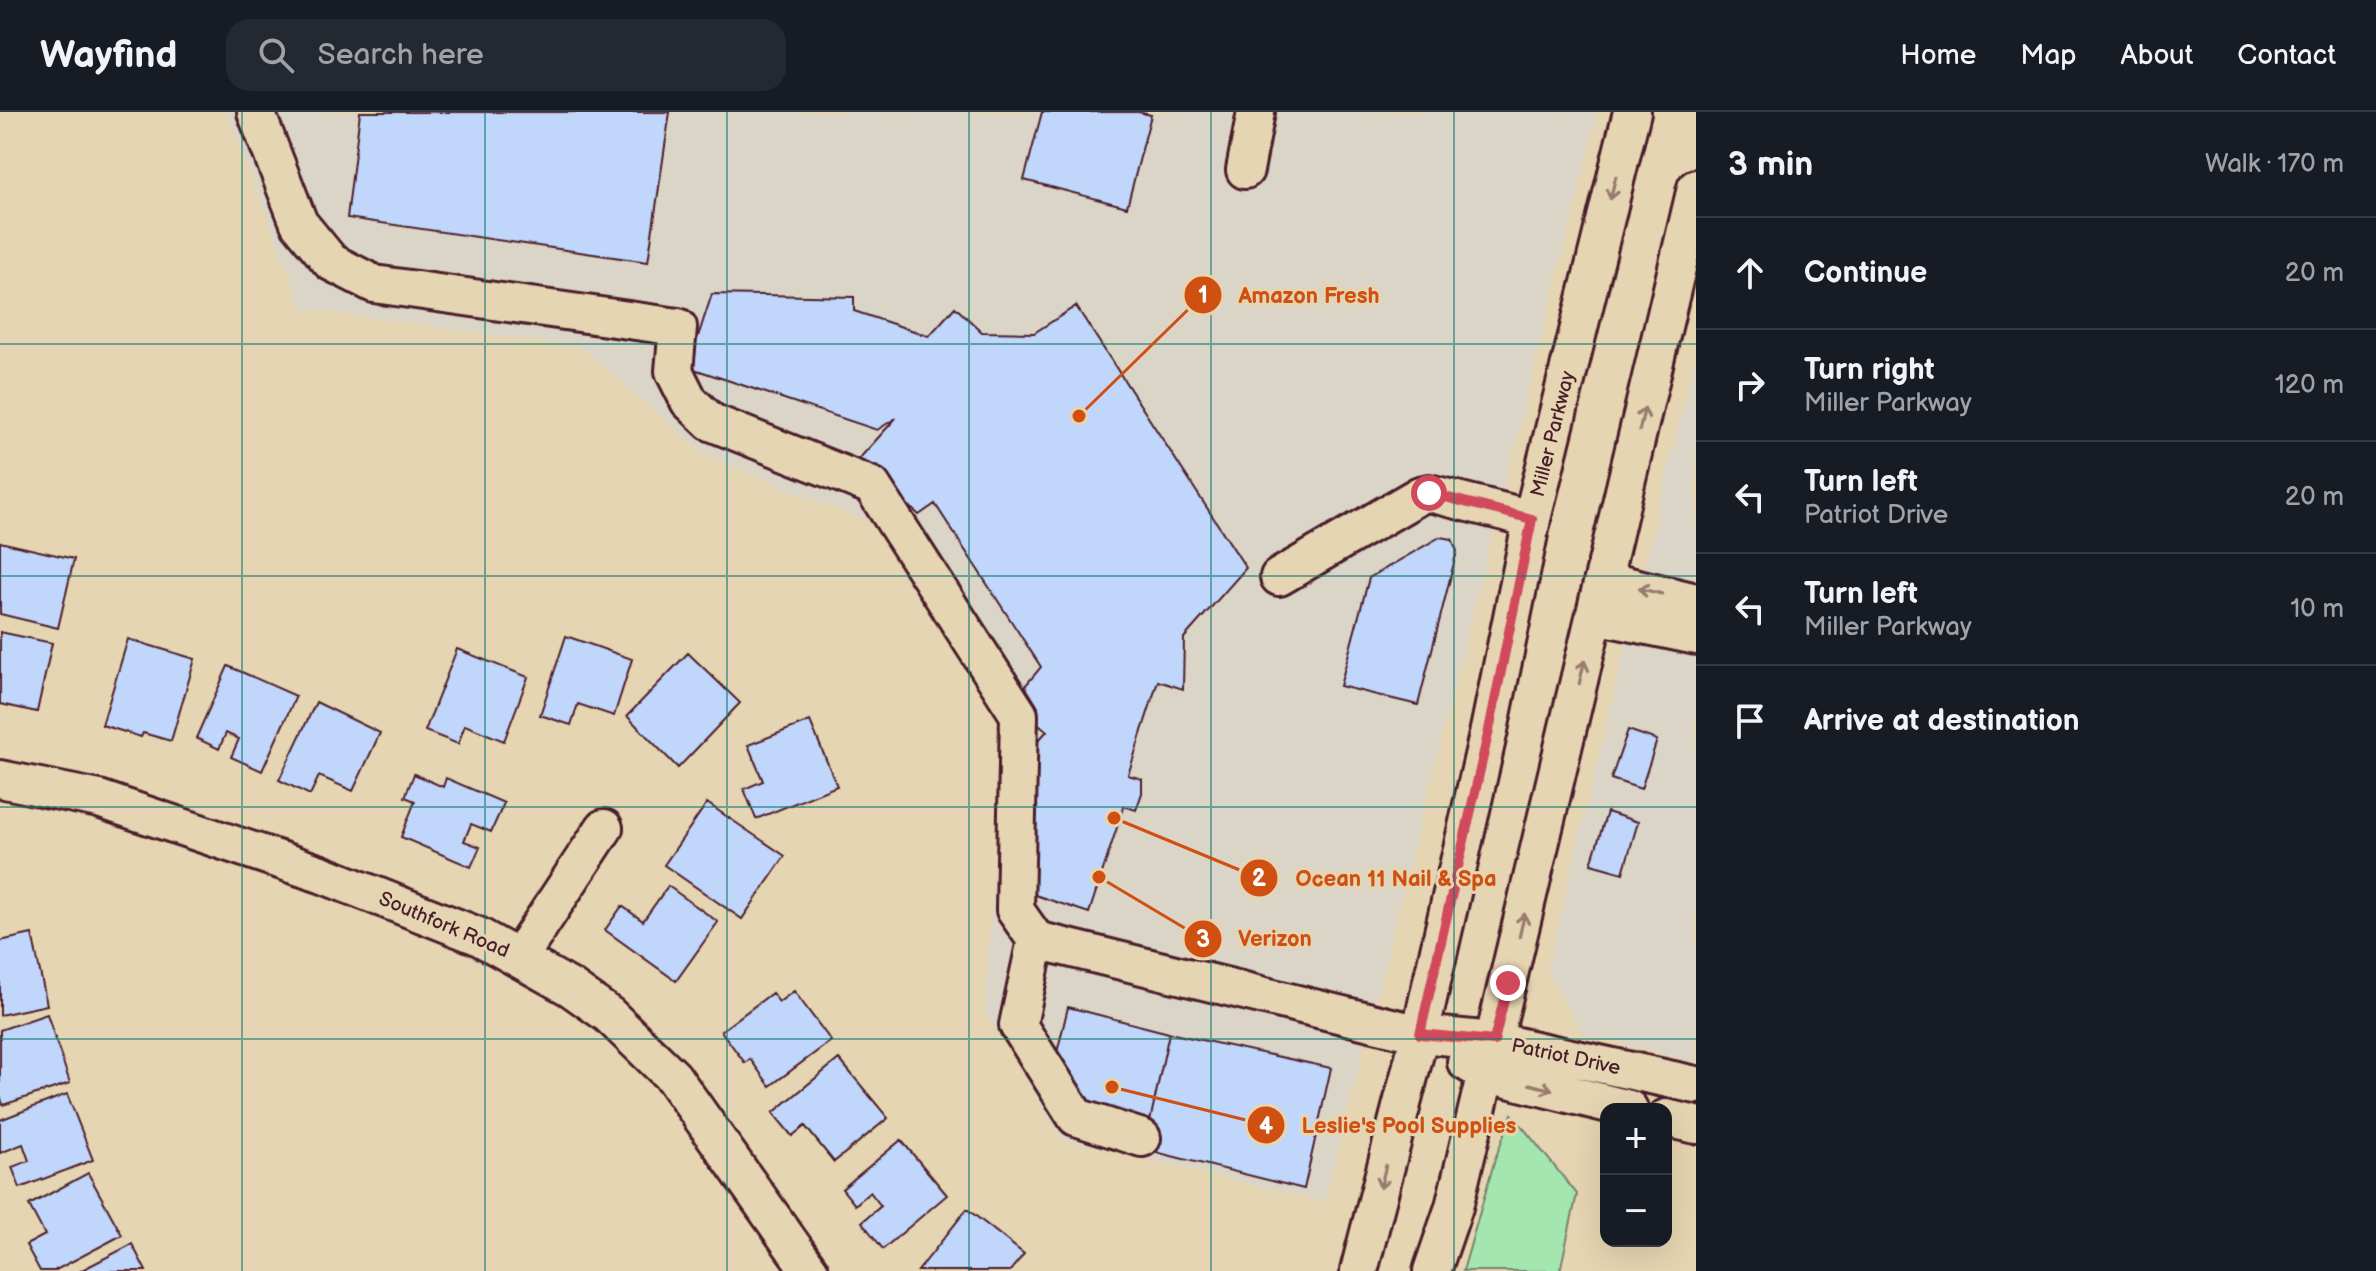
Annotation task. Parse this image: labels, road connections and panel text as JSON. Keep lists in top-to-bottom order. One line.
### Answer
{"streets":{"street":["Miller Parkway","Southfork Road","Patriot Drive"]},"crossings":[["Miller Parkway","Patriot Drive"]],"places":["Amazon Fresh","Ocean 11 Nail & Spa","Verizon","Leslie's Pool Supplies"],"page":{"header":"Wayfind","search":"Search here","nav":["Home","Map","About","Contact"],"heading":["3 min","Walk · 170 m"],"list":[["Continue","20 m"],["Turn right","Miller Parkway","120 m"],["Turn left","Patriot Drive","20 m"],["Turn left","Miller Parkway","10 m"],"Arrive at destination"],"map_buttons":["+","−"]}}
